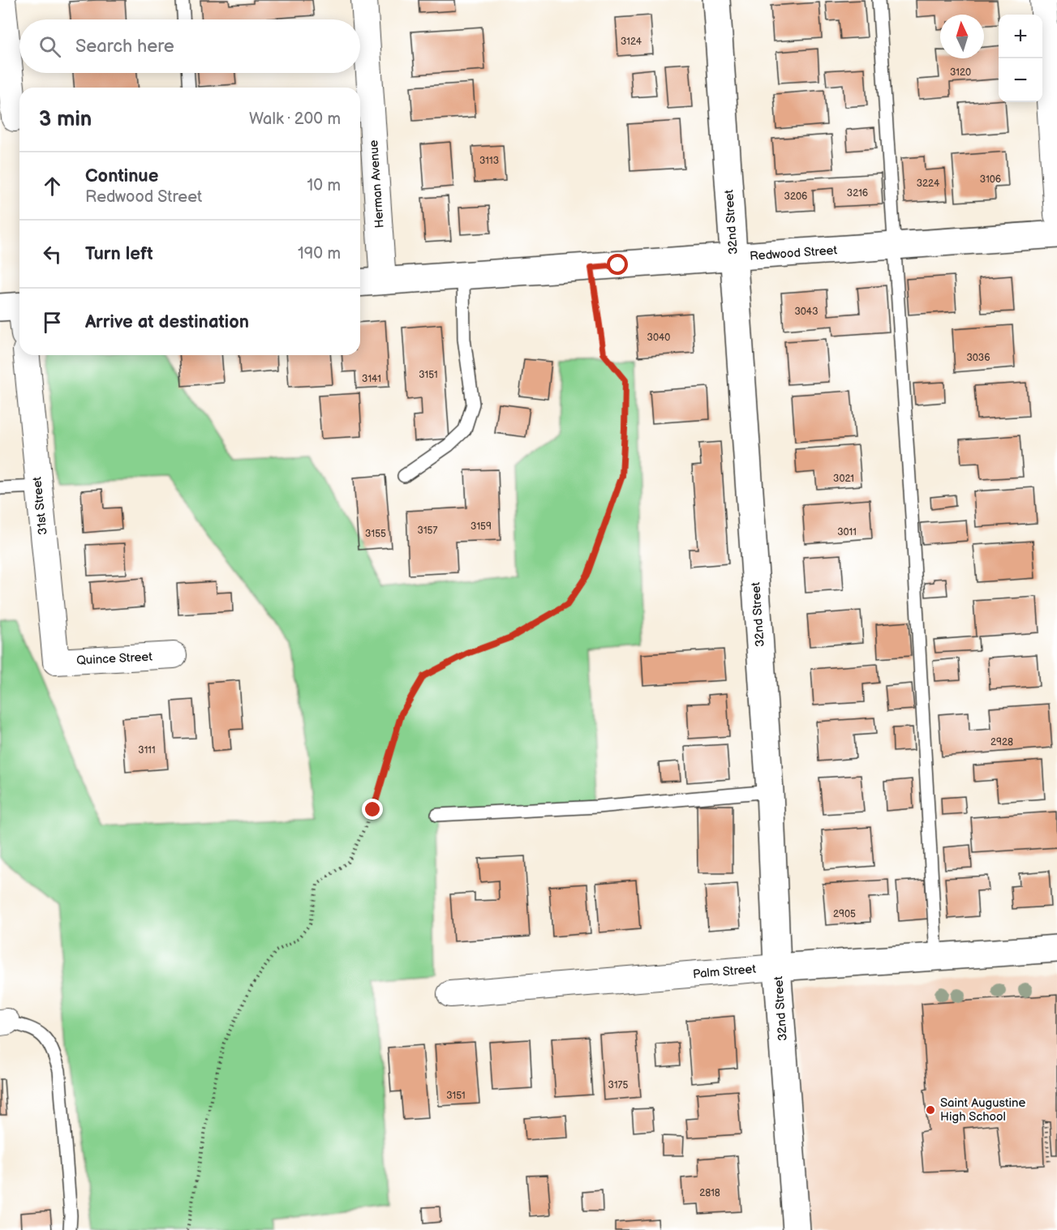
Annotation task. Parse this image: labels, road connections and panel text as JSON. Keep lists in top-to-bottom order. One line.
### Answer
{"streets":{"street":["Herman Avenue","32nd Street","Redwood Street","31st Street","Quince Street","Palm Street"]},"crossings":[["Herman Avenue","Redwood Street"],["32nd Street","Redwood Street"],["32nd Street","Palm Street"],["31st Street","Quince Street"]],"places":["Saint Augustine High School"],"house_numbers":["3124","3120","3113","3106","3224","3216","3206","3043","3040","3036","3151","3141","3021","3159","3157","3011","3155","2928","3111","2905","3175","3151","2818"],"north":"top","page":{"map_buttons":["+","−"],"search":"Search here","heading":["3 min","Walk · 200 m"],"list":[["Continue","Redwood Street","10 m"],["Turn left","190 m"],"Arrive at destination"]}}
